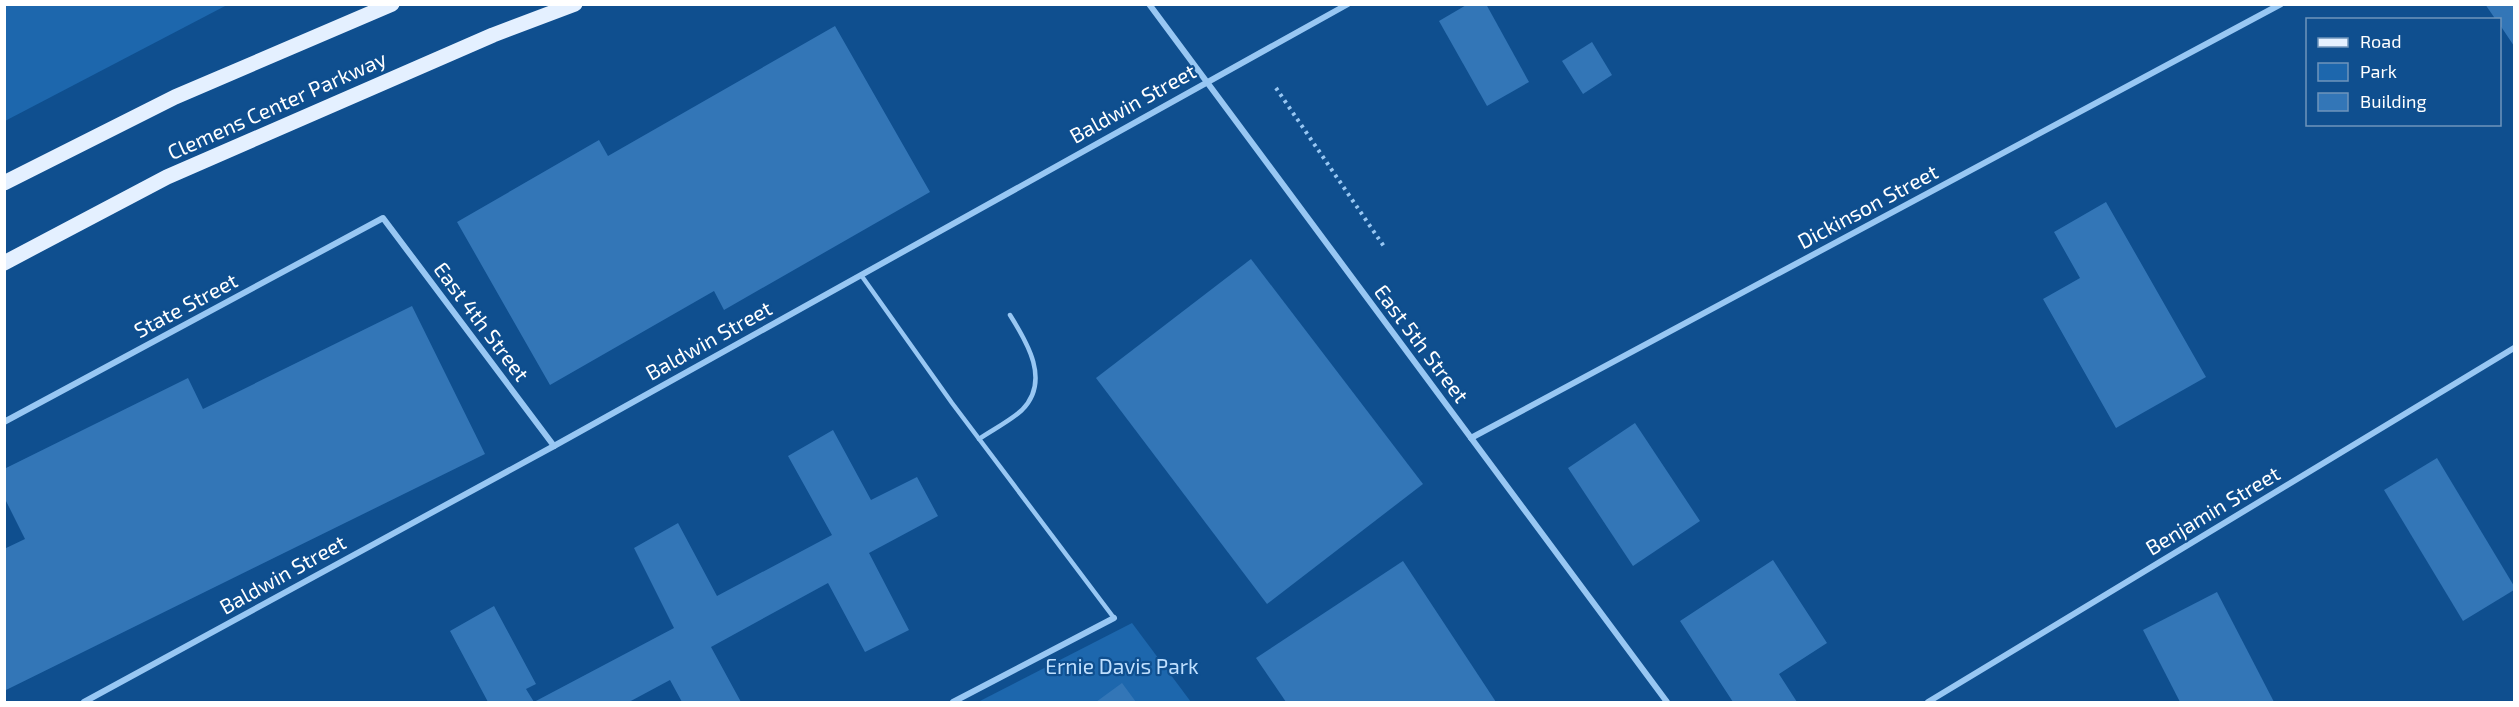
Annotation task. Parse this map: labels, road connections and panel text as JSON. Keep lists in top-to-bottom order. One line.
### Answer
{"streets":{"main road":["Clemens Center Parkway"],"street":["Baldwin Street","Dickinson Street","State Street","East 4th Street","East 5th Street","Benjamin Street"]},"crossings":[["Baldwin Street","East 4th Street"],["Baldwin Street","East 5th Street"],["Dickinson Street","East 5th Street"],["State Street","East 4th Street"]],"parks":["Ernie Davis Park"],"legend":["Road","Park","Building"]}
